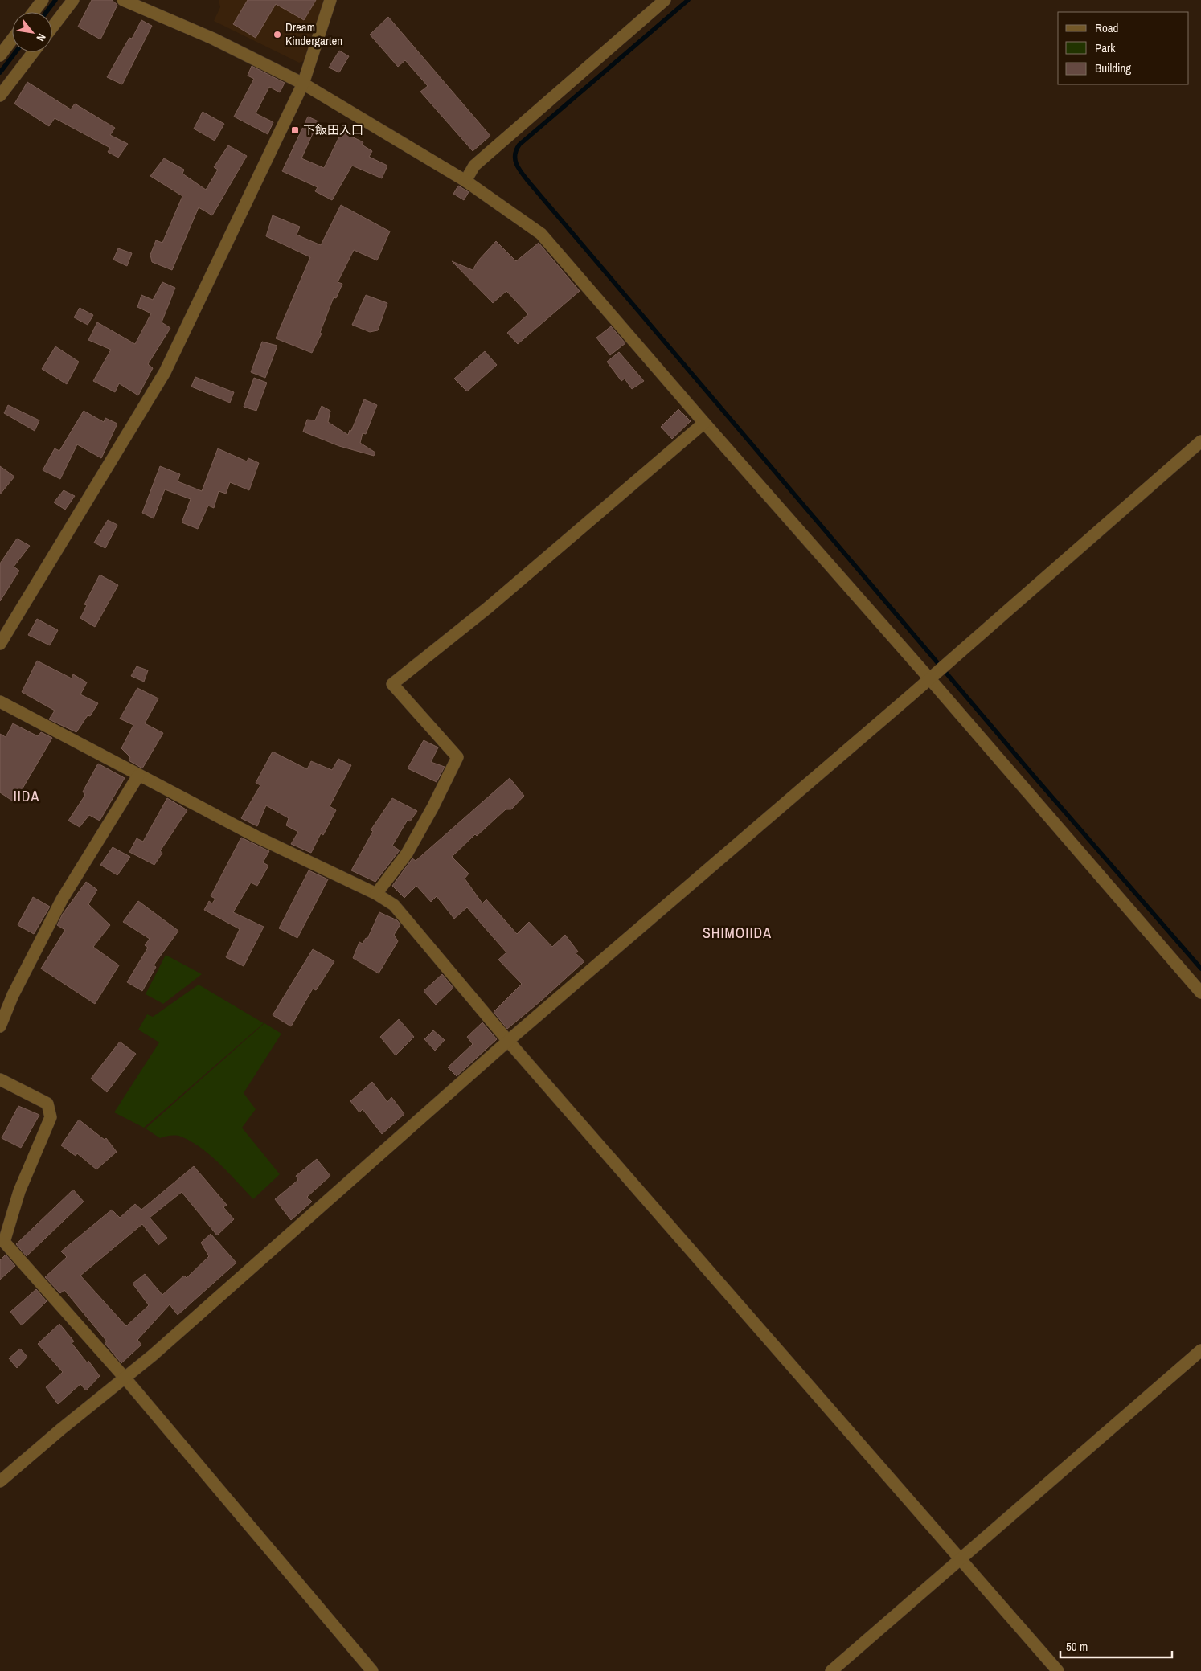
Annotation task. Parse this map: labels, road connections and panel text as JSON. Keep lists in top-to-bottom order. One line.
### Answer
{"districts":["IIDA","SHIMOIIDA"],"places":{"other":["Dream Kindergarten"],"transit":["下飯田入口"]},"legend":["Road","Park","Building"],"scale_bar":"50 m","north":"bottom right"}
